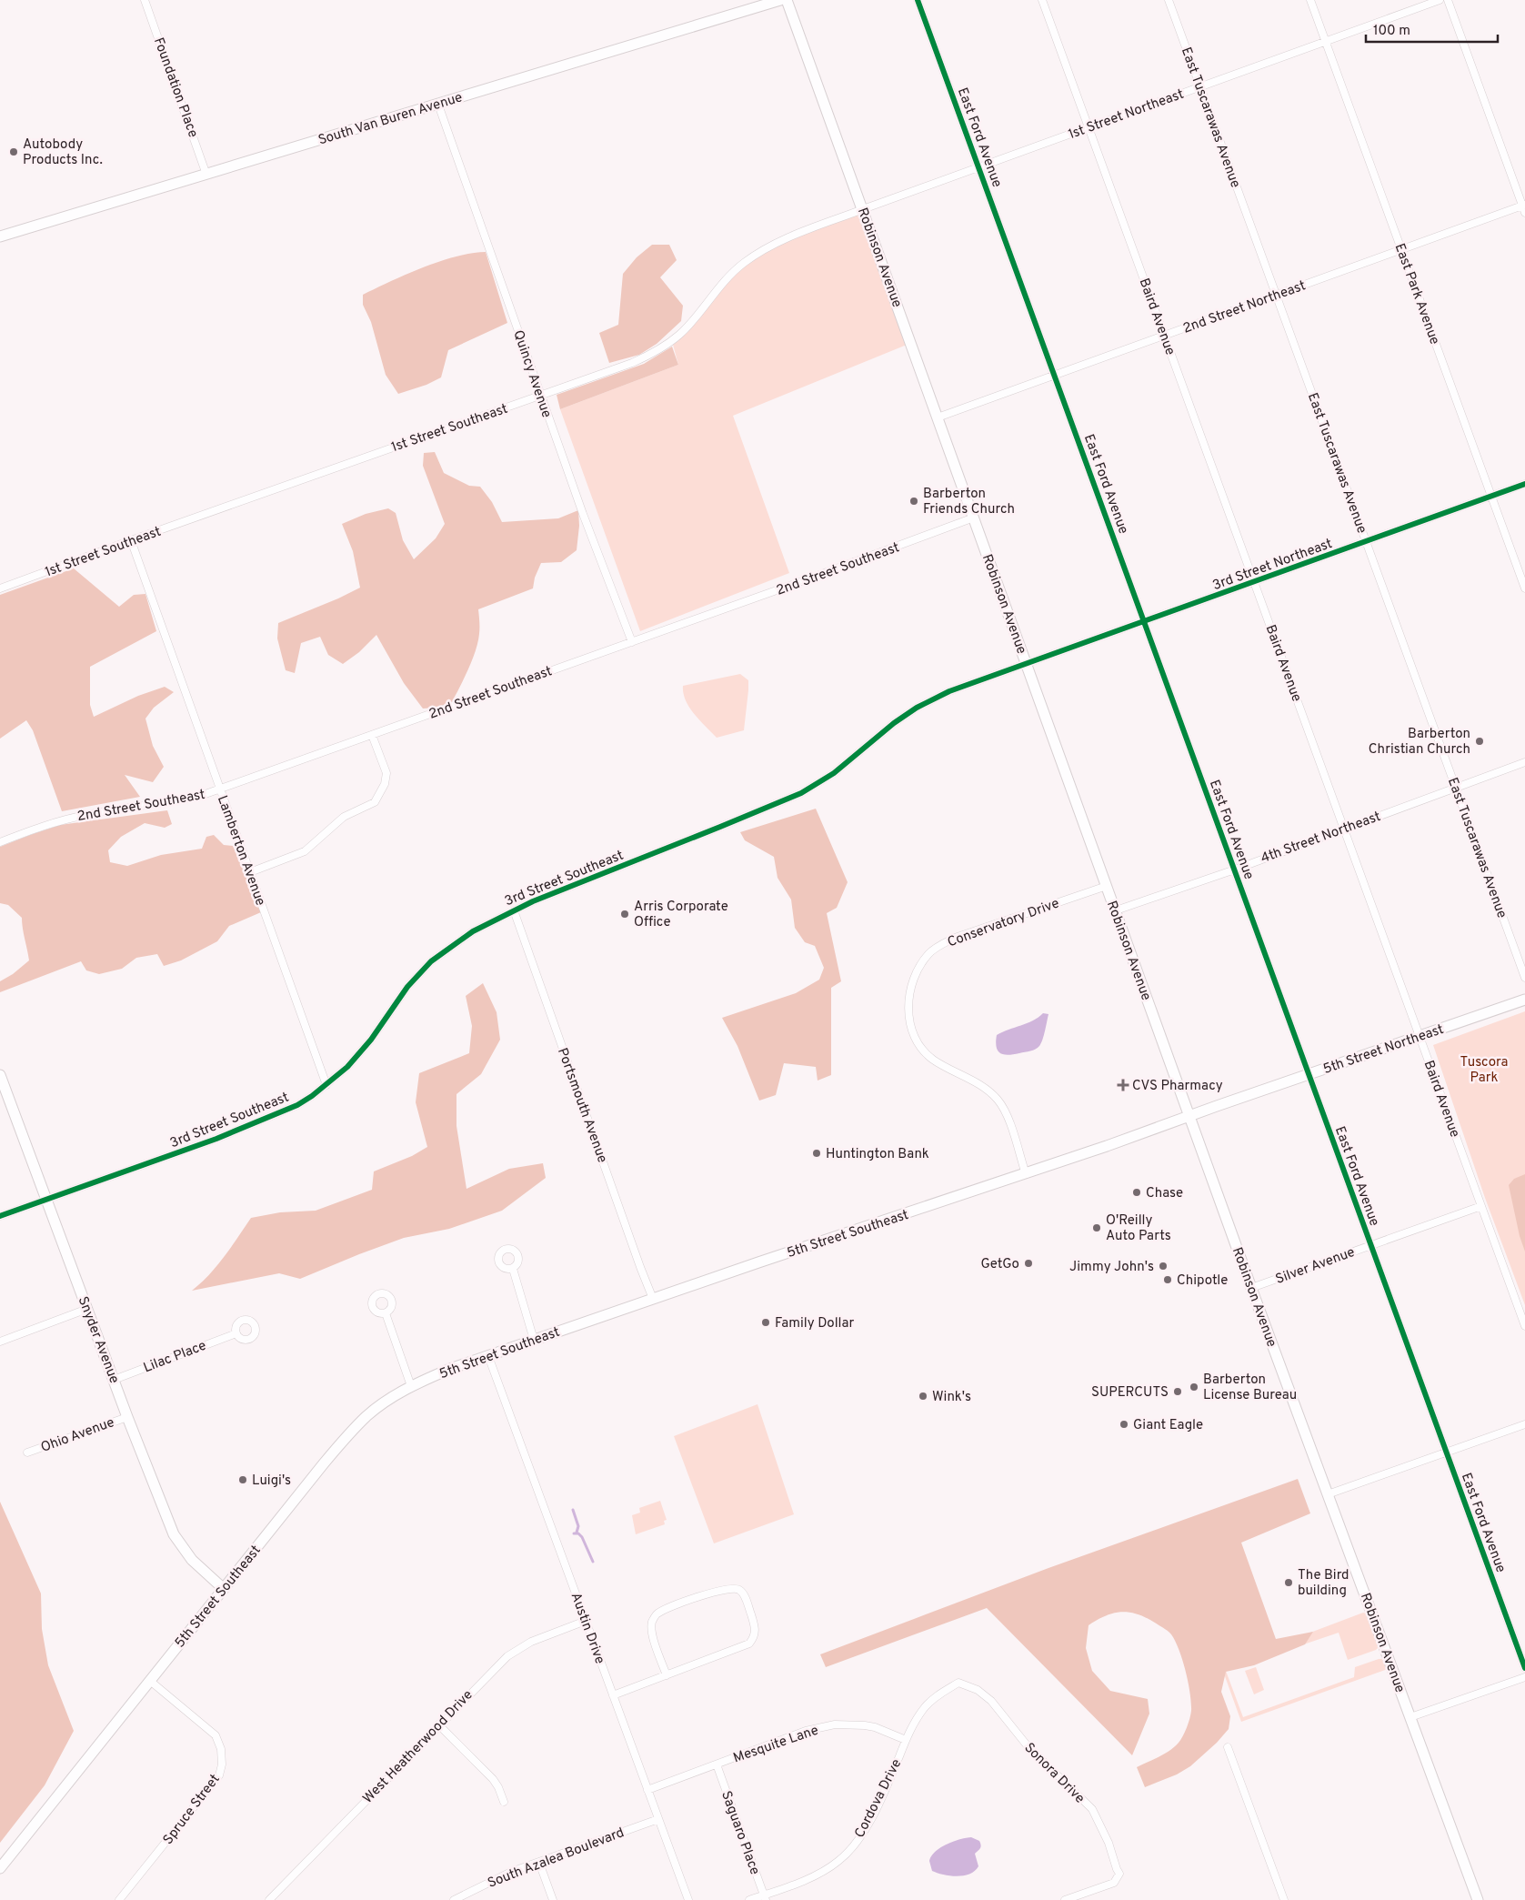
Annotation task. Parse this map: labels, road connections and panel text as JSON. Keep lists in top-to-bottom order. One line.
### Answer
{"streets":{"main road":["South Van Buren Avenue","Robinson Avenue","5th Street Northeast","5th Street Southeast","Snyder Avenue"],"street":["Foundation Place","1st Street Northeast","East Tuscarawas Avenue","East Ford Avenue","East Park Avenue","2nd Street Northeast","Baird Avenue","Quincy Avenue","1st Street Southeast","3rd Street Northeast","2nd Street Southeast","4th Street Northeast","Lamberton Avenue","3rd Street Southeast","Conservatory Drive","Portsmouth Avenue","Silver Avenue","Lilac Place","Ohio Avenue","Austin Drive","Mesquite Lane","West Heatherwood Drive","Sonora Drive","Cordova Drive","Spruce Street","Saguaro Place","South Azalea Boulevard"]},"crossings":[["Foundation Place","South Van Buren Avenue"],["1st Street Northeast","East Tuscarawas Avenue"],["1st Street Northeast","East Ford Avenue"],["1st Street Northeast","Robinson Avenue"],["1st Street Northeast","East Park Avenue"],["1st Street Northeast","Baird Avenue"],["1st Street Northeast","1st Street Southeast"],["East Tuscarawas Avenue","2nd Street Northeast"],["East Tuscarawas Avenue","3rd Street Northeast"],["East Tuscarawas Avenue","4th Street Northeast"],["South Van Buren Avenue","Quincy Avenue"],["East Ford Avenue","2nd Street Northeast"],["East Ford Avenue","3rd Street Northeast"],["East Ford Avenue","4th Street Northeast"],["East Ford Avenue","5th Street Northeast"],["East Ford Avenue","Silver Avenue"],["Robinson Avenue","2nd Street Northeast"],["Robinson Avenue","1st Street Southeast"],["Robinson Avenue","3rd Street Northeast"],["Robinson Avenue","2nd Street Southeast"],["Robinson Avenue","4th Street Northeast"],["Robinson Avenue","3rd Street Southeast"],["Robinson Avenue","Conservatory Drive"],["Robinson Avenue","5th Street Northeast"],["Robinson Avenue","5th Street Southeast"],["Robinson Avenue","Silver Avenue"],["East Park Avenue","2nd Street Northeast"],["East Park Avenue","3rd Street Northeast"],["2nd Street Northeast","Baird Avenue"],["Baird Avenue","3rd Street Northeast"],["Baird Avenue","4th Street Northeast"],["Baird Avenue","5th Street Northeast"],["Baird Avenue","Silver Avenue"],["Quincy Avenue","1st Street Southeast"],["Quincy Avenue","2nd Street Southeast"],["1st Street Southeast","Lamberton Avenue"],["3rd Street Northeast","3rd Street Southeast"],["2nd Street Southeast","Lamberton Avenue"],["Lamberton Avenue","3rd Street Southeast"],["3rd Street Southeast","Portsmouth Avenue"],["3rd Street Southeast","Snyder Avenue"],["Conservatory Drive","5th Street Southeast"],["5th Street Northeast","5th Street Southeast"],["Portsmouth Avenue","5th Street Southeast"],["5th Street Southeast","Snyder Avenue"],["5th Street Southeast","Austin Drive"],["5th Street Southeast","Spruce Street"],["Snyder Avenue","Lilac Place"],["Snyder Avenue","Ohio Avenue"],["Austin Drive","Mesquite Lane"],["Austin Drive","West Heatherwood Drive"],["Austin Drive","South Azalea Boulevard"],["Mesquite Lane","Cordova Drive"],["Mesquite Lane","Saguaro Place"],["Sonora Drive","Cordova Drive"],["Cordova Drive","Saguaro Place"]],"parks":["Tuscora Park"],"places":{"other":["Autobody Products Inc.","Barberton Friends Church","Barberton Christian Church","Arris Corporate Office","Huntington Bank","Chase","O'Reilly Auto Parts","GetGo","Jimmy John's","Chipotle","Family Dollar","Barberton License Bureau","SUPERCUTS","Wink's","Giant Eagle","Luigi's","The Bird building"],"health":["CVS Pharmacy"]},"scale_bar":"100 m"}
